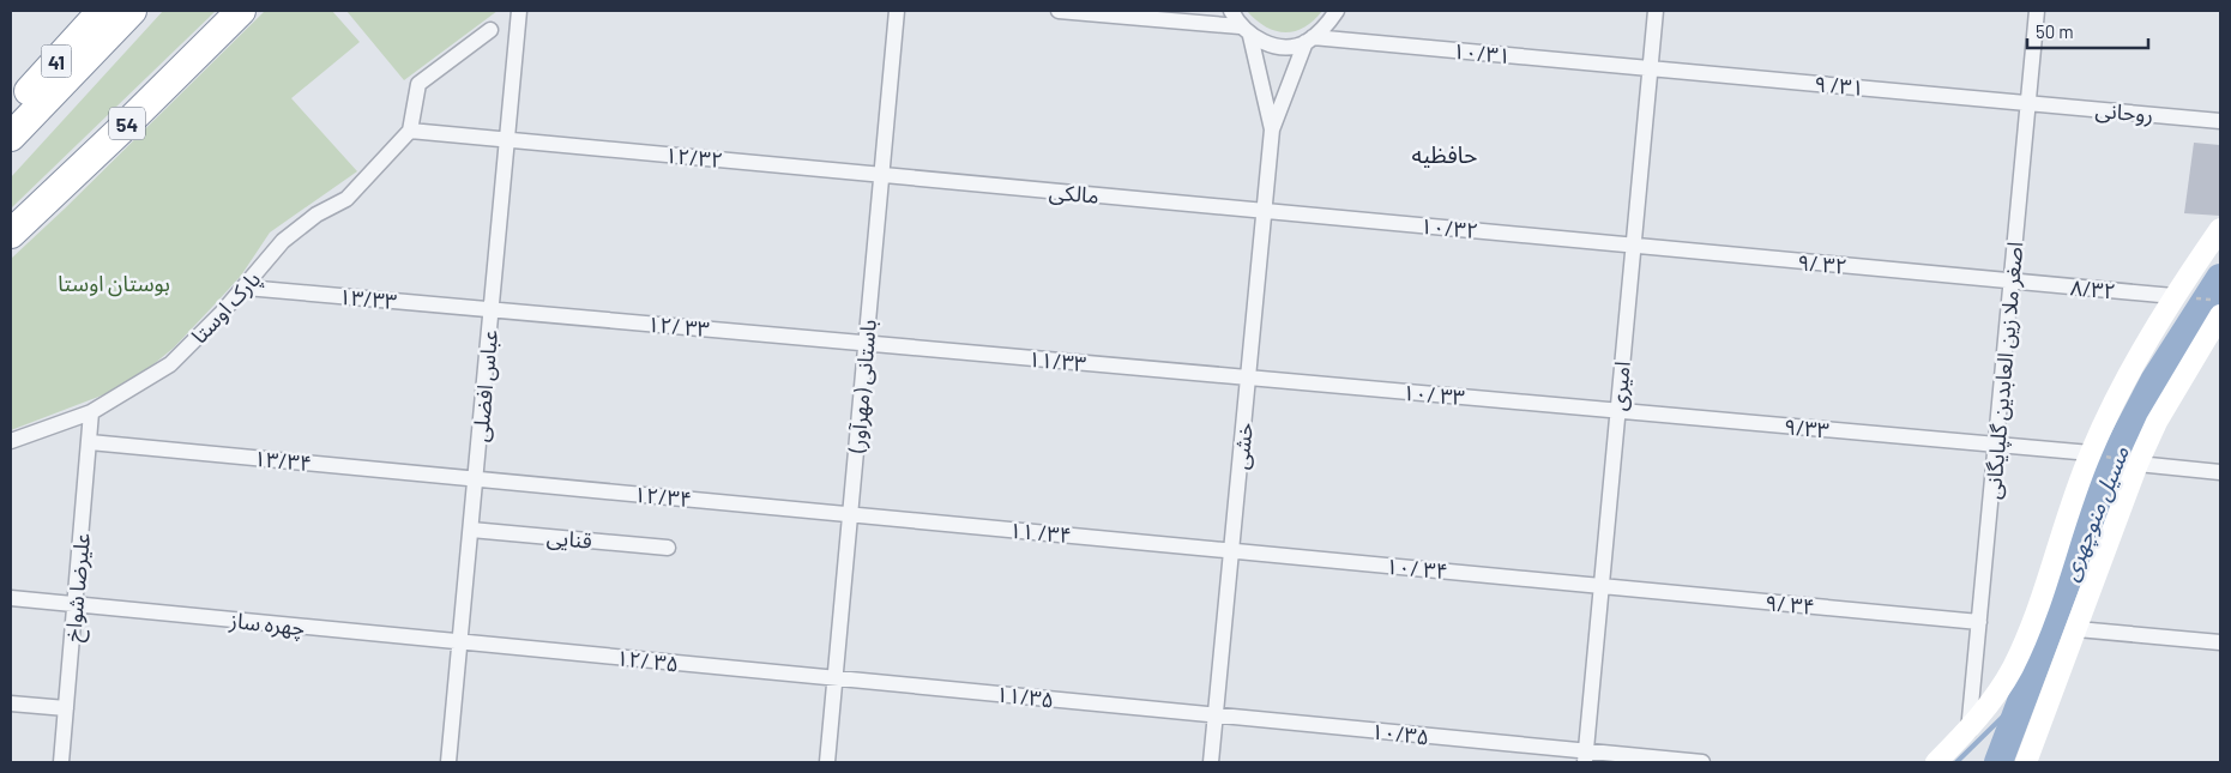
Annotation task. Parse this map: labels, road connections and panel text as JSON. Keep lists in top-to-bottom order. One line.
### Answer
{"streets":{"highway":["41","54"],"street":["۱۰/۳۱","۹ /۳۱","روحانی","۱۲/۳۲","مالکی","۱۰/۳۲","۹/ ۳۲","۸/۳۲","۱۳/۳۳","پارک اوستا","۱۲/ ۳۳","۱۱/۳۳","اصغر ملا زین العابدین گلپایگانی","عباس افضلی","باستانی (مهرآور)","امیری","۱۰/ ۳۳","۹/۳۳","خشی","۱۳/۳۴","۱۲/۳۴","۱۱ /۳۴","قنایی","۱۰/ ۳۴","علیرضا شواخ","۹/ ۳۴","چهره ساز","۱۲/ ۳۵","۱۱/۳۵","۱۰/۳۵"]},"crossings":[["۱۰/۳۱","۹ /۳۱"],["۱۰/۳۱","امیری"],["۱۰/۳۱","خشی"],["۹ /۳۱","روحانی"],["۹ /۳۱","اصغر ملا زین العابدین گلپایگانی"],["۹ /۳۱","امیری"],["روحانی","اصغر ملا زین العابدین گلپایگانی"],["۱۲/۳۲","مالکی"],["۱۲/۳۲","پارک اوستا"],["۱۲/۳۲","عباس افضلی"],["۱۲/۳۲","باستانی (مهرآور)"],["مالکی","۱۰/۳۲"],["مالکی","باستانی (مهرآور)"],["مالکی","خشی"],["۱۰/۳۲","۹/ ۳۲"],["۱۰/۳۲","امیری"],["۱۰/۳۲","خشی"],["۹/ ۳۲","۸/۳۲"],["۹/ ۳۲","اصغر ملا زین العابدین گلپایگانی"],["۹/ ۳۲","امیری"],["۸/۳۲","اصغر ملا زین العابدین گلپایگانی"],["۱۳/۳۳","پارک اوستا"],["۱۳/۳۳","۱۲/ ۳۳"],["۱۳/۳۳","عباس افضلی"],["پارک اوستا","علیرضا شواخ"],["۱۲/ ۳۳","۱۱/۳۳"],["۱۲/ ۳۳","عباس افضلی"],["۱۲/ ۳۳","باستانی (مهرآور)"],["۱۱/۳۳","باستانی (مهرآور)"],["۱۱/۳۳","۱۰/ ۳۳"],["۱۱/۳۳","خشی"],["اصغر ملا زین العابدین گلپایگانی","۹/۳۳"],["اصغر ملا زین العابدین گلپایگانی","۹/ ۳۴"],["عباس افضلی","۱۳/۳۴"],["عباس افضلی","۱۲/۳۴"],["عباس افضلی","قنایی"],["عباس افضلی","چهره ساز"],["عباس افضلی","۱۲/ ۳۵"],["باستانی (مهرآور)","۱۲/۳۴"],["باستانی (مهرآور)","۱۱ /۳۴"],["باستانی (مهرآور)","۱۲/ ۳۵"],["باستانی (مهرآور)","۱۱/۳۵"],["امیری","۱۰/ ۳۳"],["امیری","۹/۳۳"],["امیری","۱۰/ ۳۴"],["امیری","۹/ ۳۴"],["امیری","۱۰/۳۵"],["۱۰/ ۳۳","۹/۳۳"],["۱۰/ ۳۳","خشی"],["خشی","۱۱ /۳۴"],["خشی","۱۰/ ۳۴"],["خشی","۱۱/۳۵"],["خشی","۱۰/۳۵"],["۱۳/۳۴","۱۲/۳۴"],["۱۳/۳۴","علیرضا شواخ"],["۱۲/۳۴","۱۱ /۳۴"],["۱۱ /۳۴","۱۰/ ۳۴"],["۱۰/ ۳۴","۹/ ۳۴"],["علیرضا شواخ","چهره ساز"],["چهره ساز","۱۲/ ۳۵"],["۱۲/ ۳۵","۱۱/۳۵"],["۱۱/۳۵","۱۰/۳۵"]],"districts":["حافظیه"],"water":["مسیل منوچهری"],"parks":["بوستان اوستا"],"scale_bar":"50 m"}
